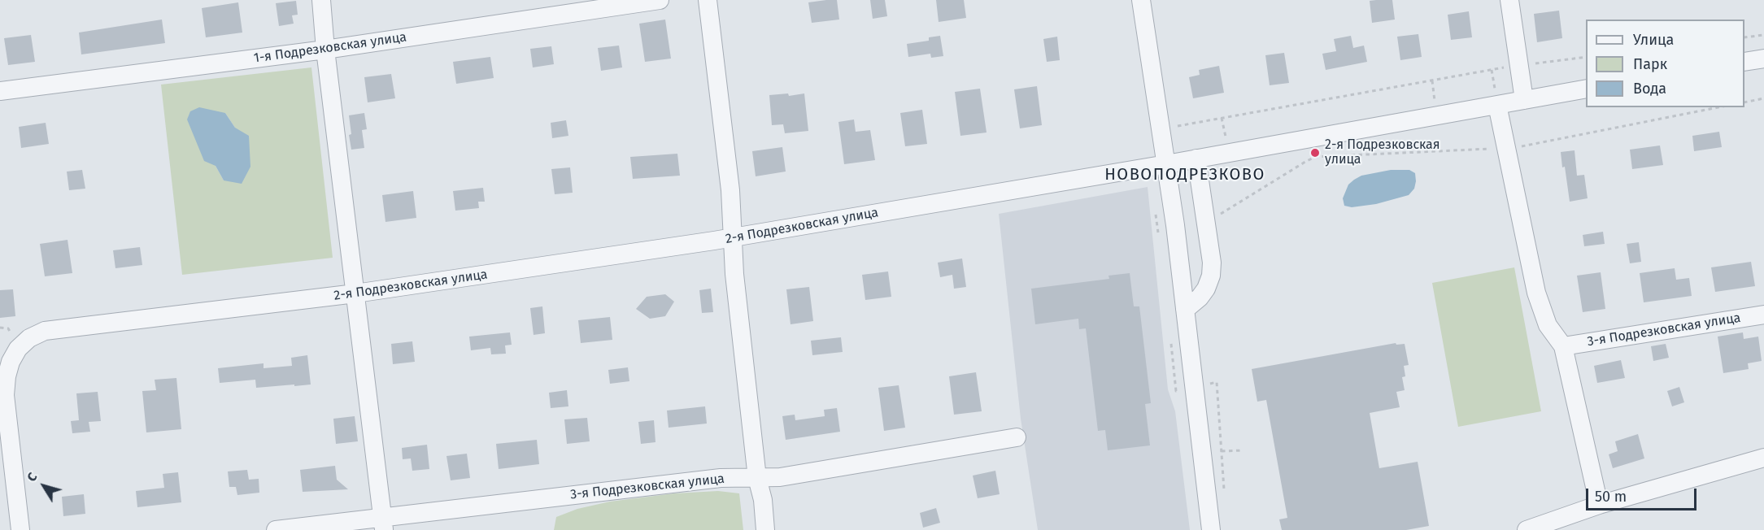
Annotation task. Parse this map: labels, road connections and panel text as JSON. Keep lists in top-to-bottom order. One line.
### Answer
{"streets":{"street":["1-я Подрезковская улица","2-я Подрезковская улица","3-я Подрезковская улица"]},"districts":["НОВОПОДРЕЗКОВО"],"places":["2-я Подрезковская улица"],"legend":["Улица","Парк","Вода"],"scale_bar":"50 m","north":"top left"}
